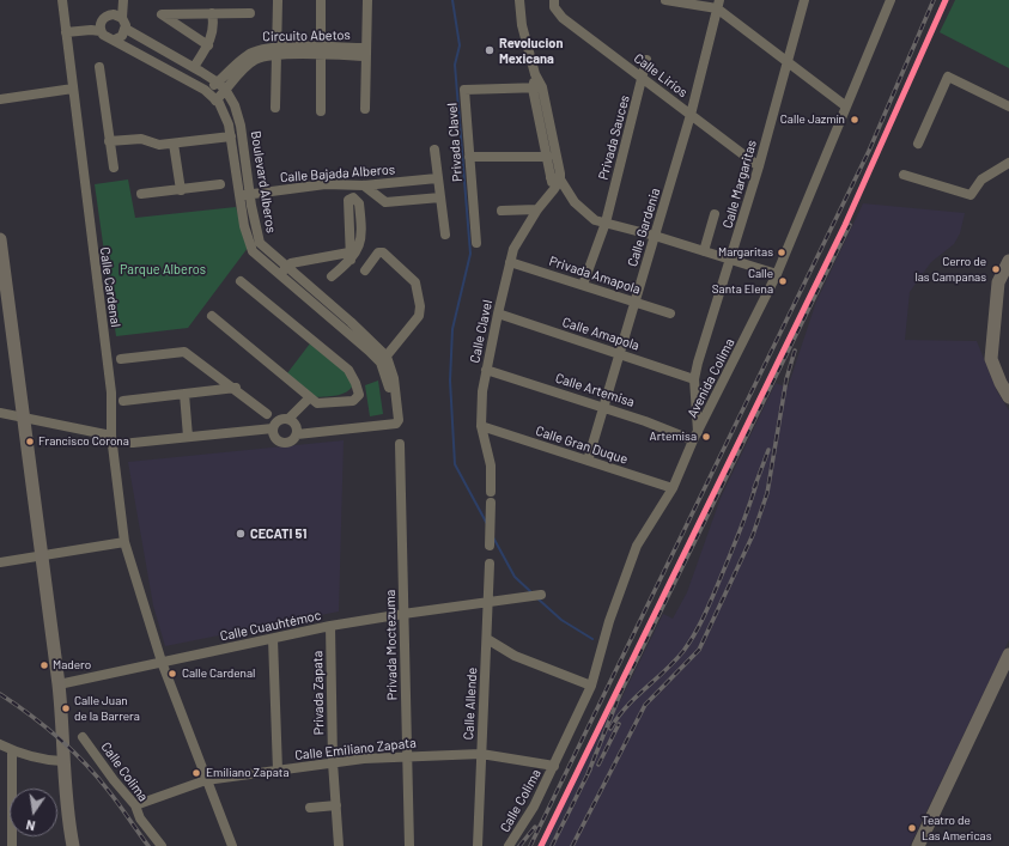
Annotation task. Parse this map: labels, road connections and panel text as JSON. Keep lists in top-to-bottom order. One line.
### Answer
{"streets":{"street":["Circuito Abetos","Calle Lirios","Privada Sauces","Privada Clavel","Calle Bajada Alberos","Boulevard Alberos","Calle Margaritas","Calle Gardenia","Privada Amapola","Calle Cardenal","Calle Clavel","Calle Amapola","Avenida Colima","Calle Artemisa","Calle Gran Duque","Calle Cuauhtémoc","Privada Moctezuma","Privada Zapata","Calle Allende","Calle Emiliano Zapata","Calle Colima"]},"crossings":[["Circuito Abetos","Boulevard Alberos"],["Calle Lirios","Privada Sauces"],["Calle Lirios","Calle Margaritas"],["Calle Lirios","Calle Gardenia"],["Privada Sauces","Privada Amapola"],["Calle Bajada Alberos","Boulevard Alberos"],["Calle Margaritas","Calle Amapola"],["Calle Margaritas","Avenida Colima"],["Calle Margaritas","Calle Artemisa"],["Calle Gardenia","Privada Amapola"],["Calle Gardenia","Calle Amapola"],["Calle Gardenia","Calle Artemisa"],["Calle Gardenia","Calle Gran Duque"],["Privada Amapola","Calle Clavel"],["Calle Cardenal","Calle Cuauhtémoc"],["Calle Cardenal","Calle Emiliano Zapata"],["Calle Clavel","Calle Amapola"],["Calle Clavel","Calle Artemisa"],["Calle Clavel","Calle Gran Duque"],["Avenida Colima","Calle Artemisa"],["Avenida Colima","Calle Gran Duque"],["Avenida Colima","Calle Emiliano Zapata"],["Avenida Colima","Calle Colima"],["Calle Cuauhtémoc","Privada Moctezuma"],["Calle Cuauhtémoc","Privada Zapata"],["Calle Cuauhtémoc","Calle Allende"],["Privada Moctezuma","Calle Emiliano Zapata"],["Privada Zapata","Calle Emiliano Zapata"],["Calle Allende","Calle Emiliano Zapata"],["Calle Emiliano Zapata","Calle Colima"]],"parks":["Parque Alberos"],"places":["Revolucion Mexicana","Calle Jazmín","Margaritas","Cerro de las Campanas","Calle Santa Elena","Artemisa","Francisco Corona","CECATI 51","Madero","Calle Cardenal","Calle Juan de la Barrera","Emiliano Zapata","Teatro de Las Americas"],"north":"bottom"}
